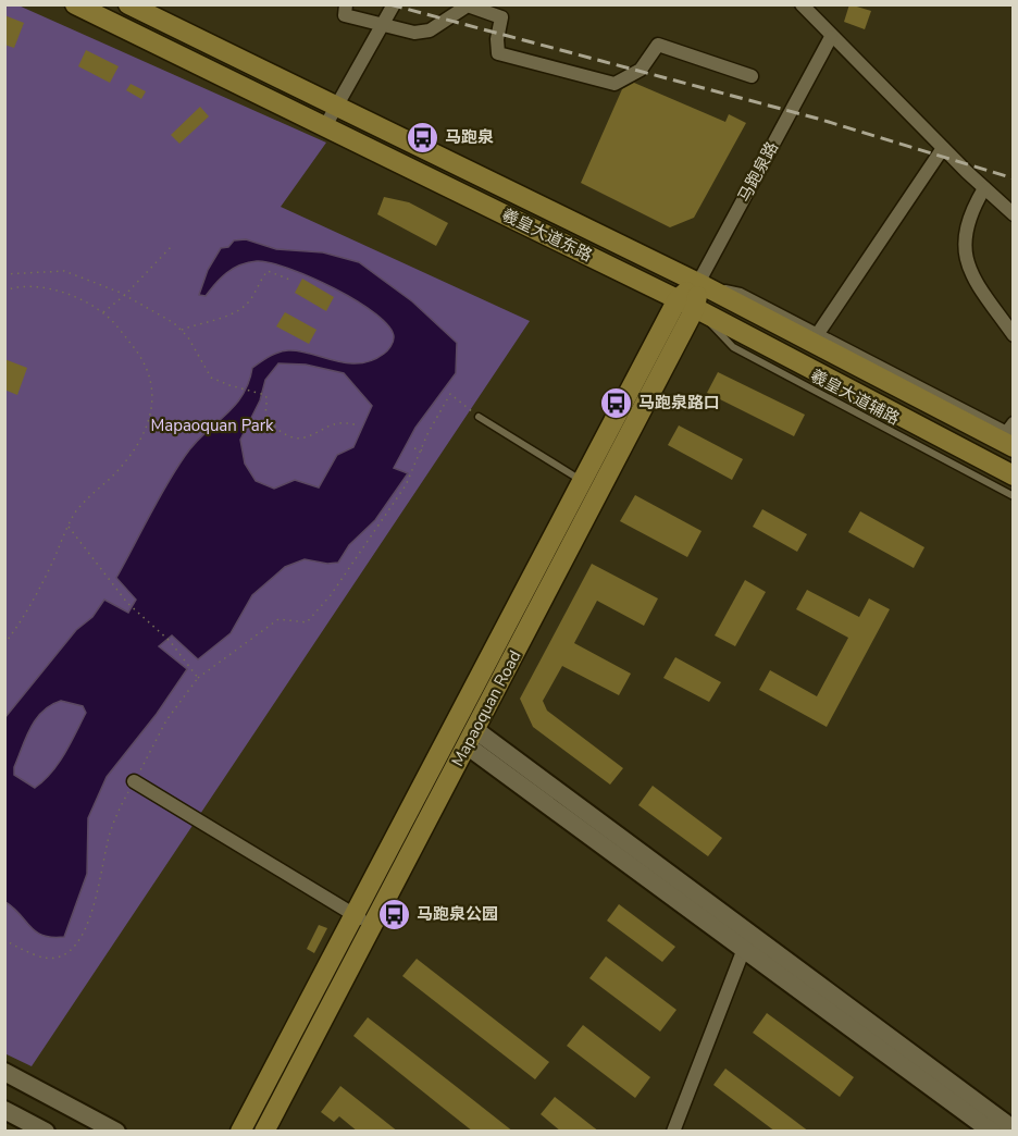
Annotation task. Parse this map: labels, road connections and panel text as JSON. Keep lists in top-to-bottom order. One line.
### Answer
{"streets":{"main road":["羲皇大道东路","Mapaoquan Road"],"street":["马跑泉路"],"lane":["羲皇大道辅路"]},"crossings":[["马跑泉路","羲皇大道东路"],["马跑泉路","Mapaoquan Road"],["羲皇大道东路","羲皇大道辅路"],["羲皇大道东路","Mapaoquan Road"],["羲皇大道辅路","Mapaoquan Road"]],"parks":["Mapaoquan Park"],"places":{"bus stop":["马跑泉","马跑泉路口","马跑泉公园"]}}
